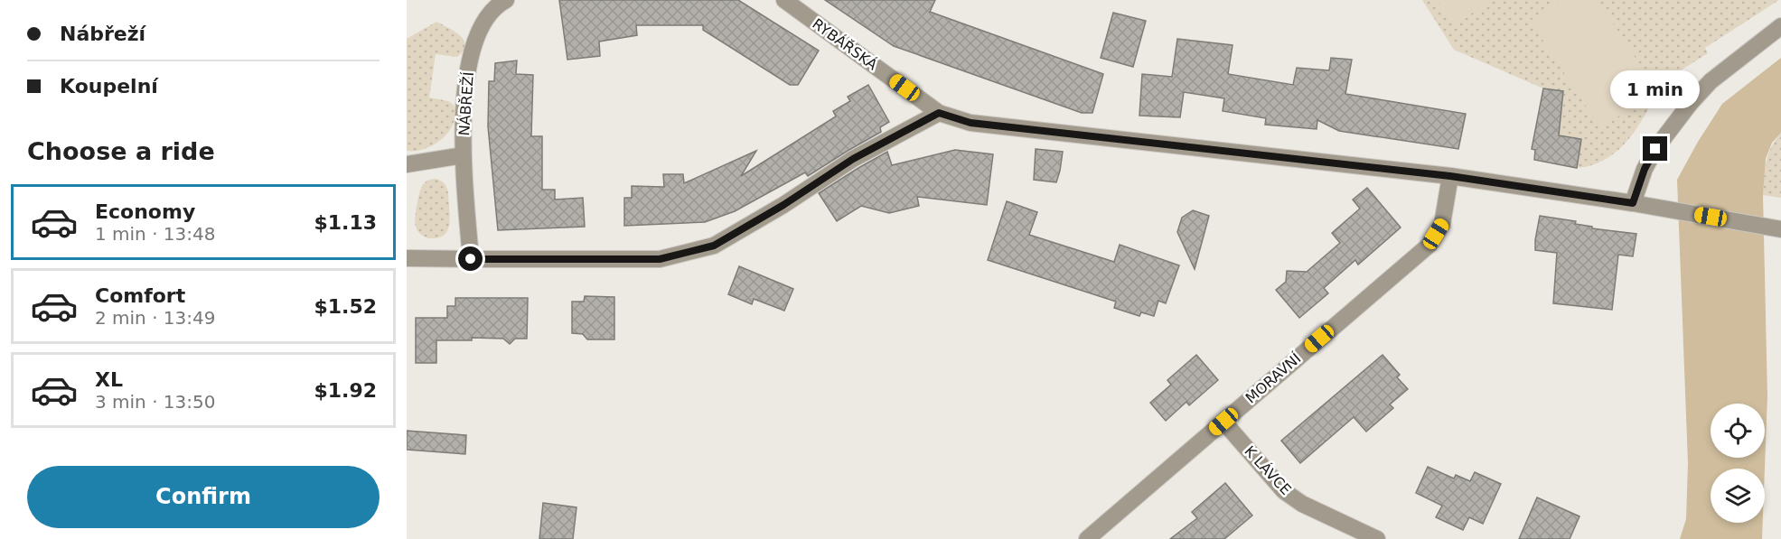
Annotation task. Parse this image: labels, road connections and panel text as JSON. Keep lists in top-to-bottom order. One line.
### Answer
{"streets":{"street":["RYBÁŘSKÁ","NÁBŘEŽÍ","MORAVNÍ","K LÁVCE"]},"crossings":[["RYBÁŘSKÁ","MORAVNÍ"],["MORAVNÍ","K LÁVCE"]],"page":{"banner":["Nábřeží","Koupelní"],"bubble":"1 min","heading":"Choose a ride","list":[{"name":"Economy","note":"1 min · 13:48","value":"$1.13"},{"name":"Comfort","note":"2 min · 13:49","value":"$1.52"},{"name":"XL","note":"3 min · 13:50","value":"$1.92"}],"buttons":"Confirm"}}
